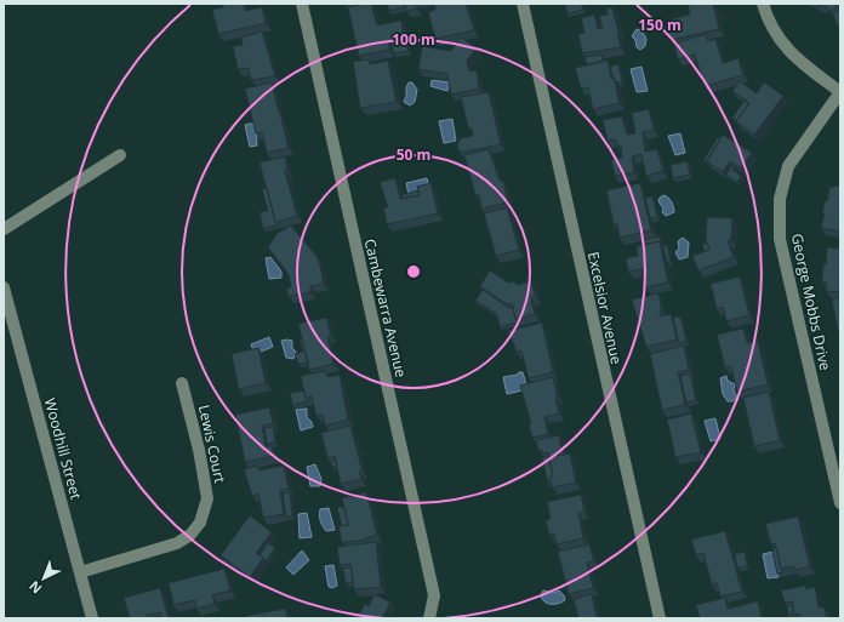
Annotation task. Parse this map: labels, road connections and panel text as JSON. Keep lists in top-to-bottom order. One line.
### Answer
{"streets":{"street":["George Mobbs Drive","Cambewarra Avenue","Excelsior Avenue","Lewis Court","Woodhill Street"]},"crossings":[["Lewis Court","Woodhill Street"]],"north":"bottom left","rings":["150 m","100 m","50 m"]}
